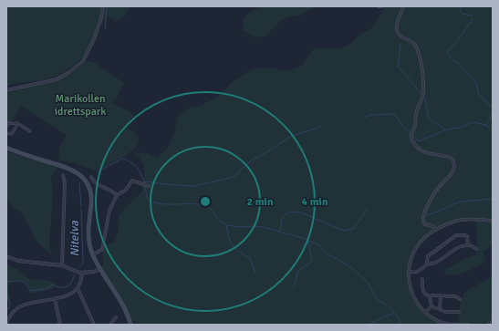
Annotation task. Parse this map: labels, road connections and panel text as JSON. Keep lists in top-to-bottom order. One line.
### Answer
{"water":["Nitelva"],"parks":["Marikollen idrettspark"],"rings":["2 min","4 min"]}
